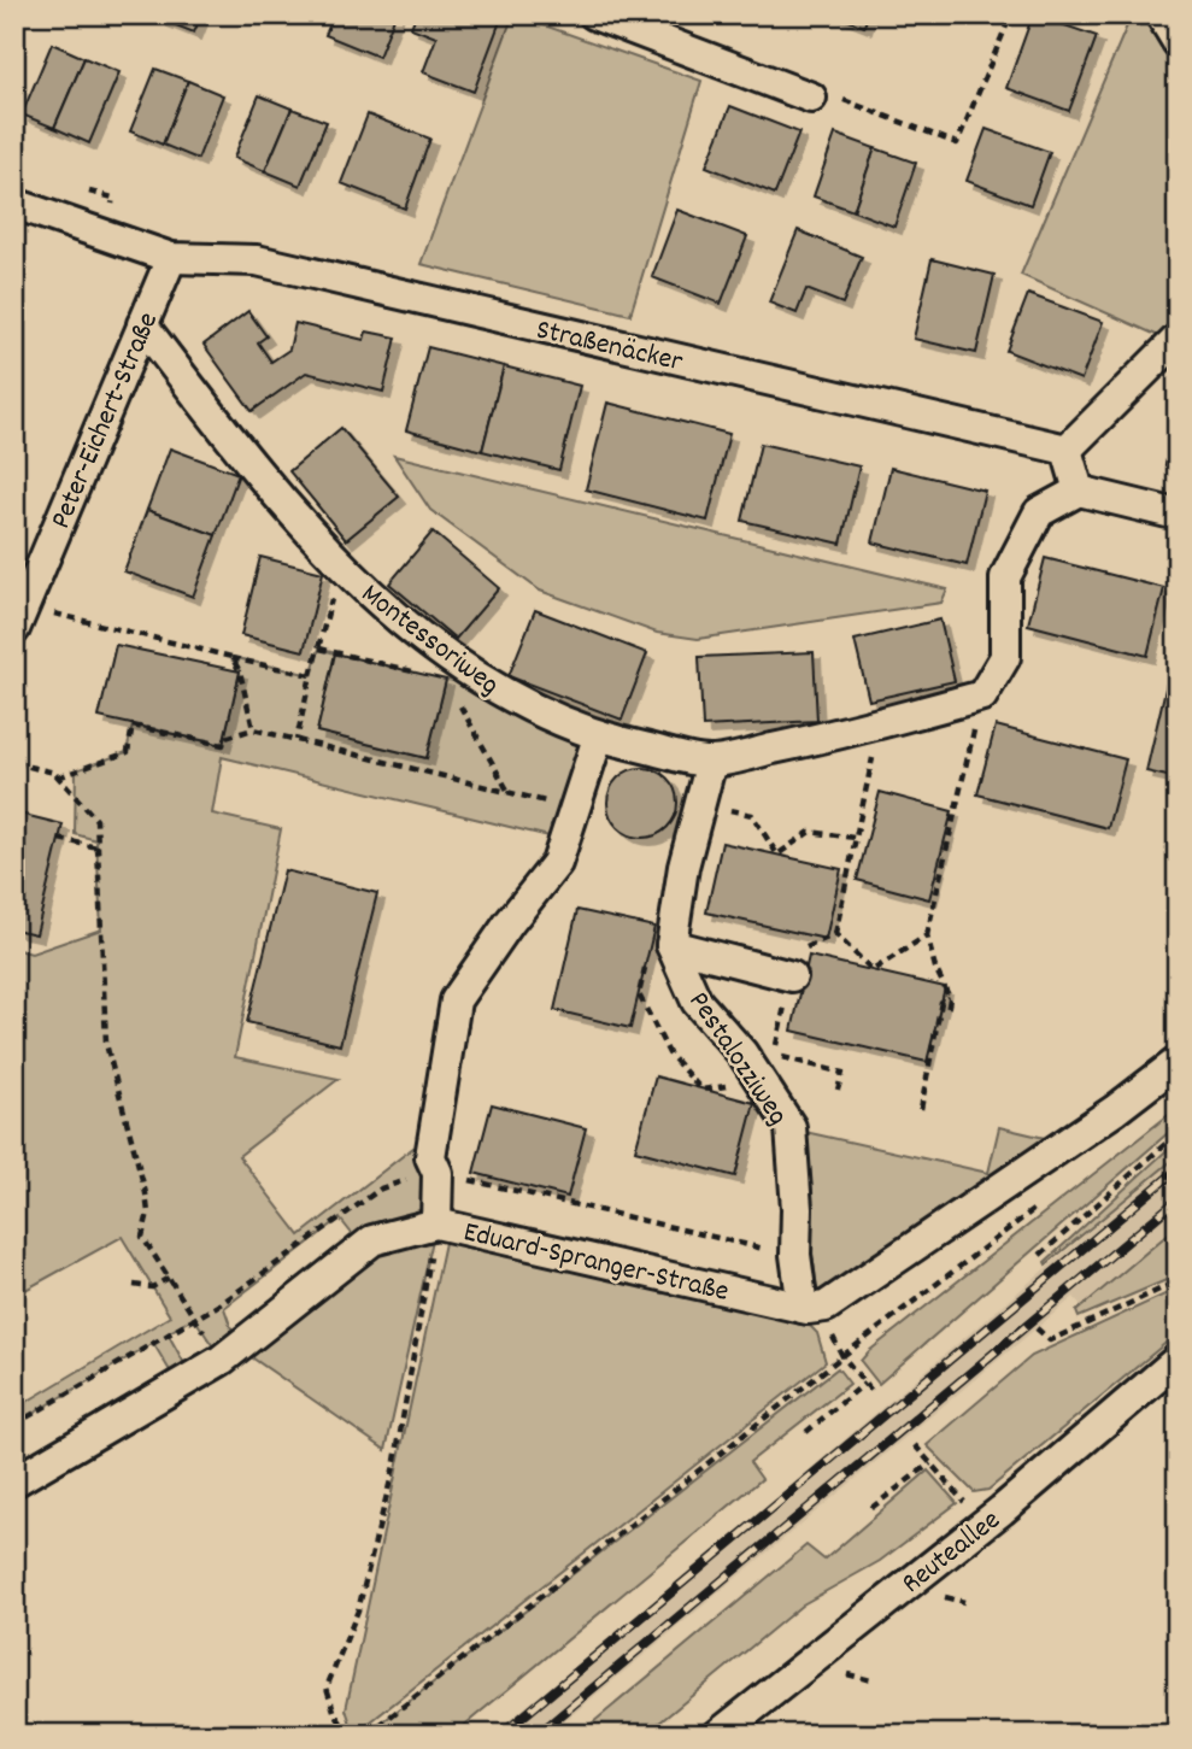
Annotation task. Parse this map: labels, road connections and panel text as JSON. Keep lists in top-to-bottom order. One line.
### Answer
{"streets":{"street":["Straßenäcker","Peter-Eichert-Straße","Montessoriweg","Pestalozziweg","Eduard-Spranger-Straße","Reuteallee"]},"crossings":[["Straßenäcker","Peter-Eichert-Straße"],["Peter-Eichert-Straße","Montessoriweg"],["Pestalozziweg","Eduard-Spranger-Straße"]]}
